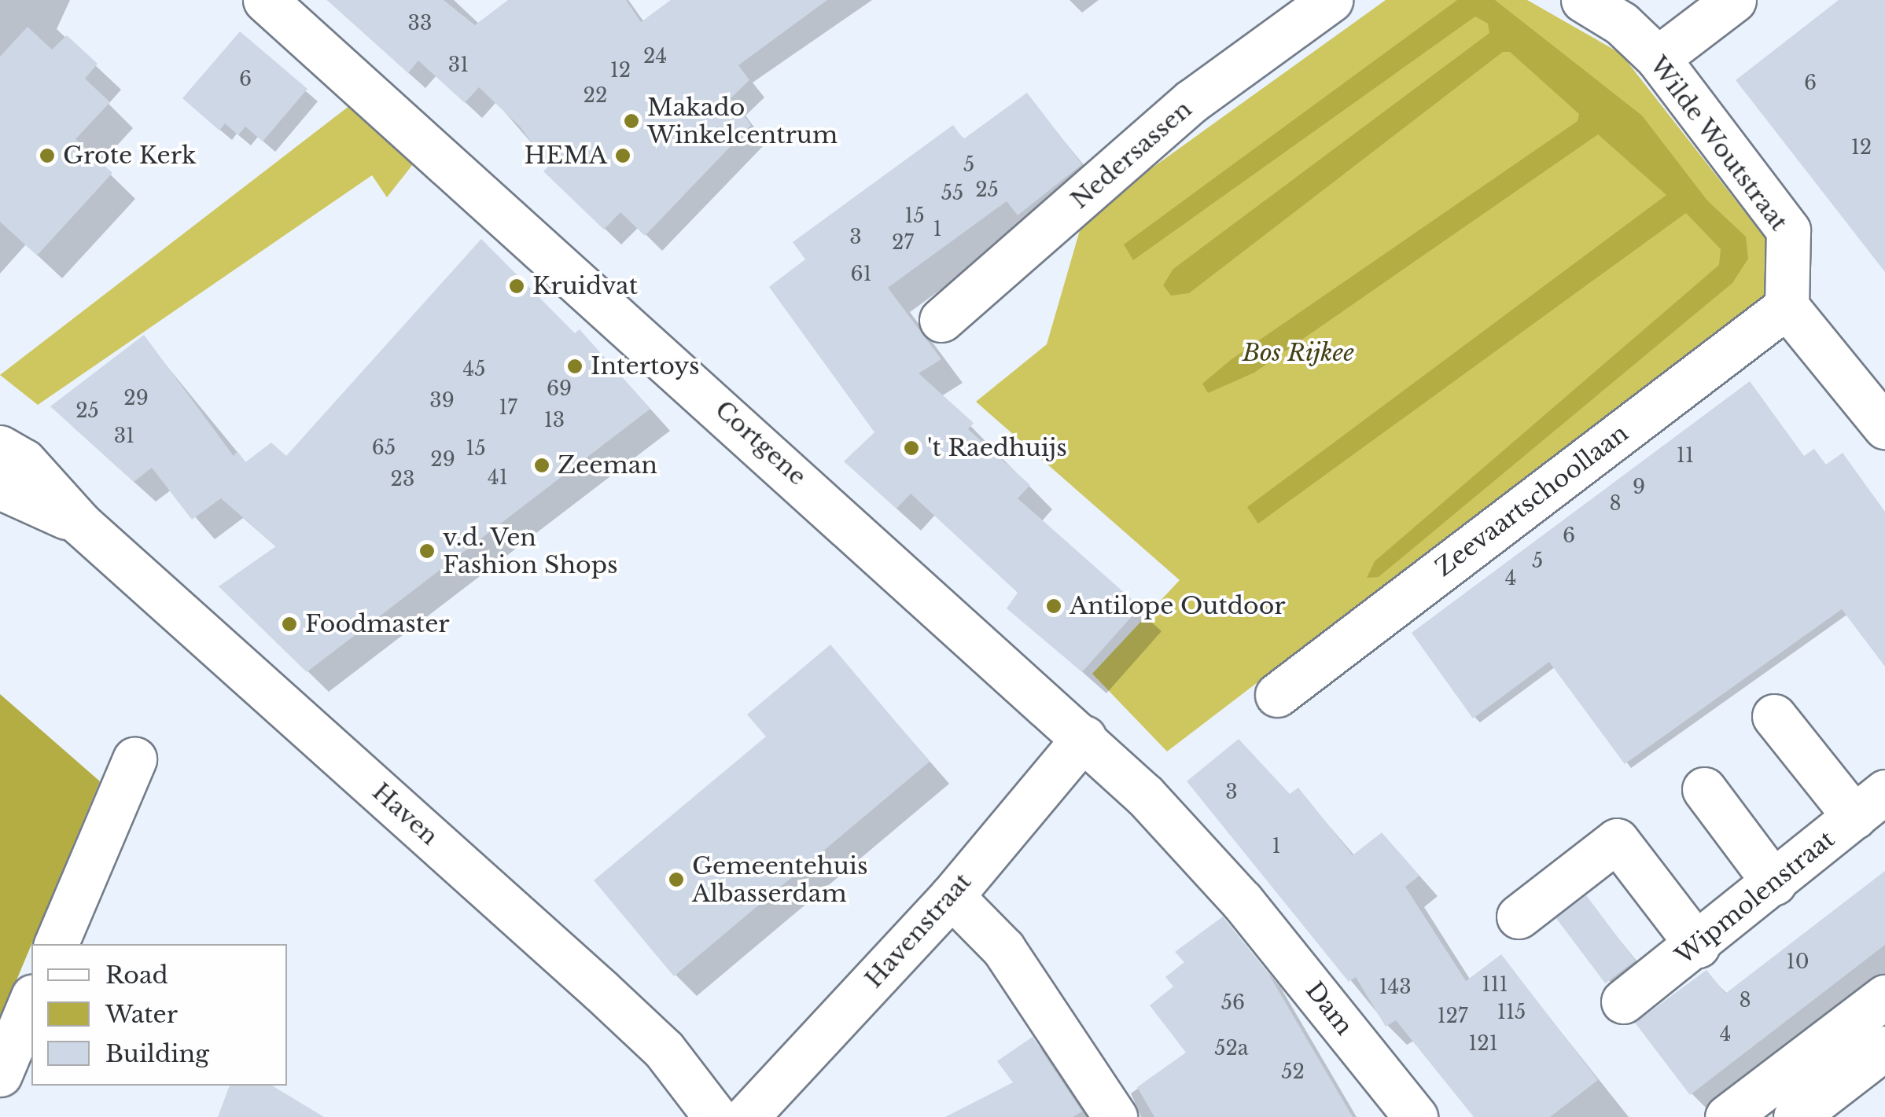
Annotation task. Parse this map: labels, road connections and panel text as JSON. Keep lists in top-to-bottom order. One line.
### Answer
{"streets":{"street":["Wilde Woutstraat","Nedersassen","Cortgene","Zeevaartschoollaan","Haven","Wipmolenstraat","Havenstraat","Dam"]},"crossings":[["Wilde Woutstraat","Zeevaartschoollaan"],["Cortgene","Havenstraat"],["Cortgene","Dam"]],"parks":["Bos Rijkee"],"places":["Makado Winkelcentrum","Grote Kerk","HEMA","Kruidvat","Intertoys","'t Raedhuijs","Zeeman","v.d. Ven Fashion Shops","Antilope Outdoor","Foodmaster","Gemeentehuis Albasserdam"],"house_numbers":["33","24","31","12","6","6","22","12","5","25","55","15","1","3","27","61","45","69","29","39","17","25","13","31","65","15","11","29","41","23","9","8","6","5","4","3","1","10","111","143","8","56","115","127","4","121","52a","52"],"legend":["Road","Water","Building"]}
